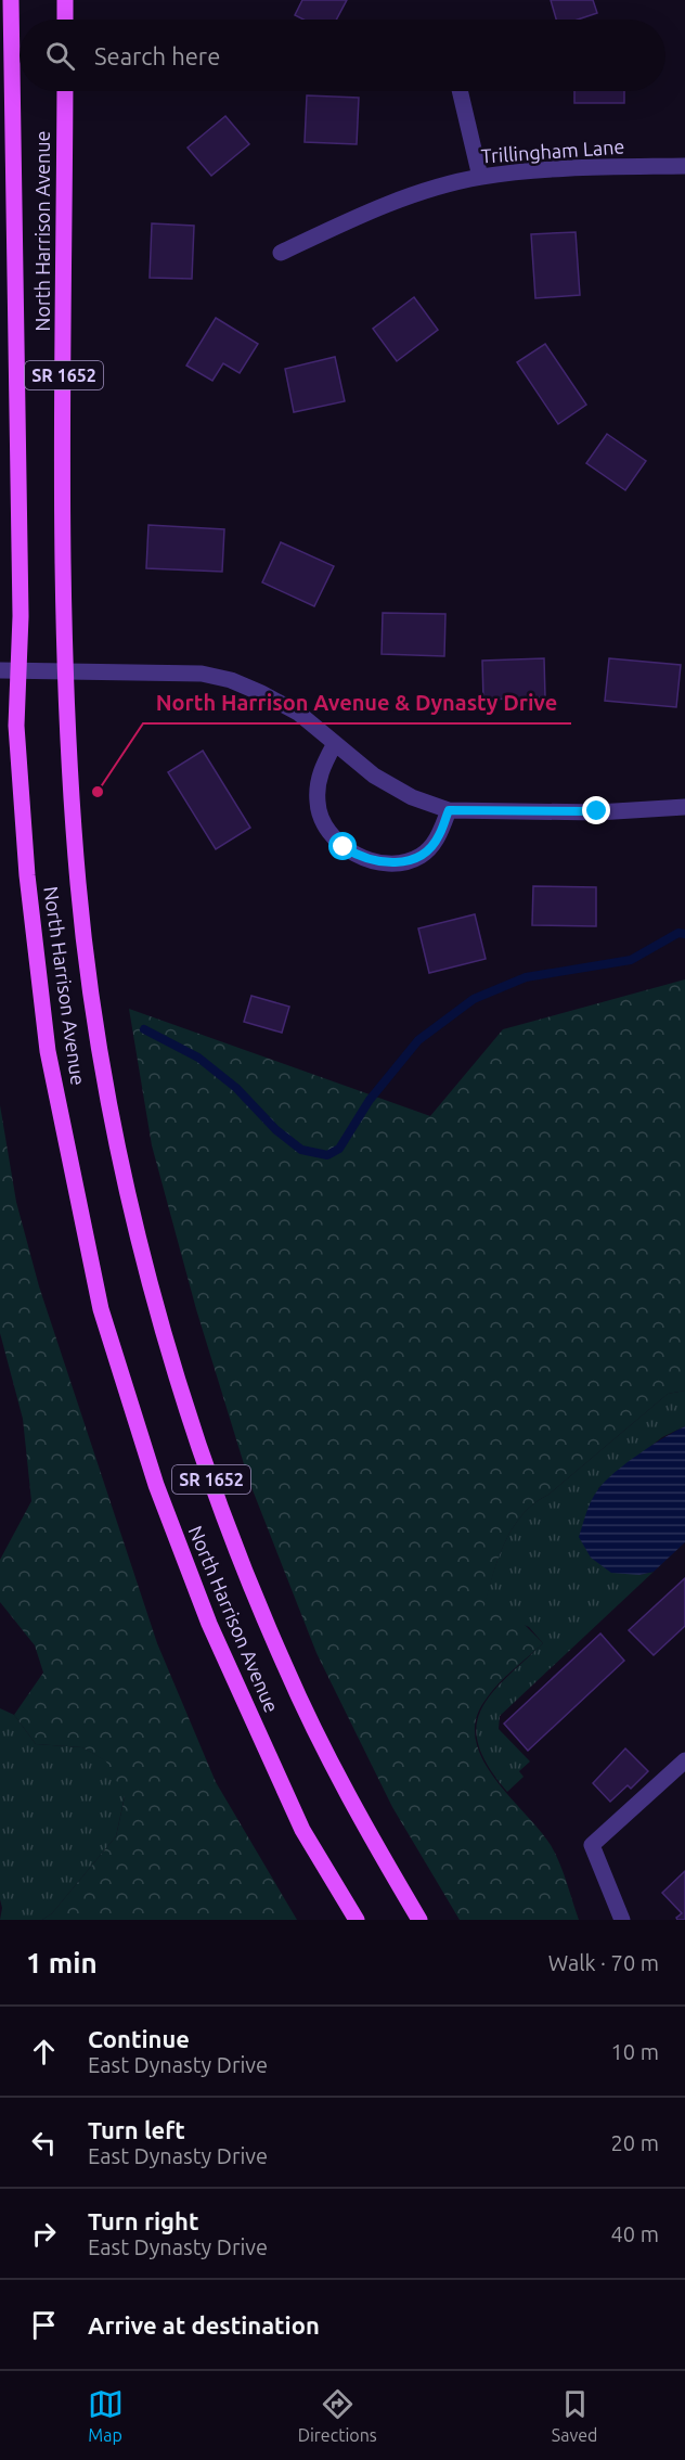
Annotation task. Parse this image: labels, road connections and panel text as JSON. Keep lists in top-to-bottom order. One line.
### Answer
{"streets":{"main road":["North Harrison Avenue","SR 1652"],"street":["Trillingham Lane"]},"places":["North Harrison Avenue & Dynasty Drive"],"page":{"search":"Search here","heading":["1 min","Walk · 70 m"],"list":[["Continue","East Dynasty Drive","10 m"],["Turn left","East Dynasty Drive","20 m"],["Turn right","East Dynasty Drive","40 m"],"Arrive at destination"],"nav":["Map","Directions","Saved"]}}
